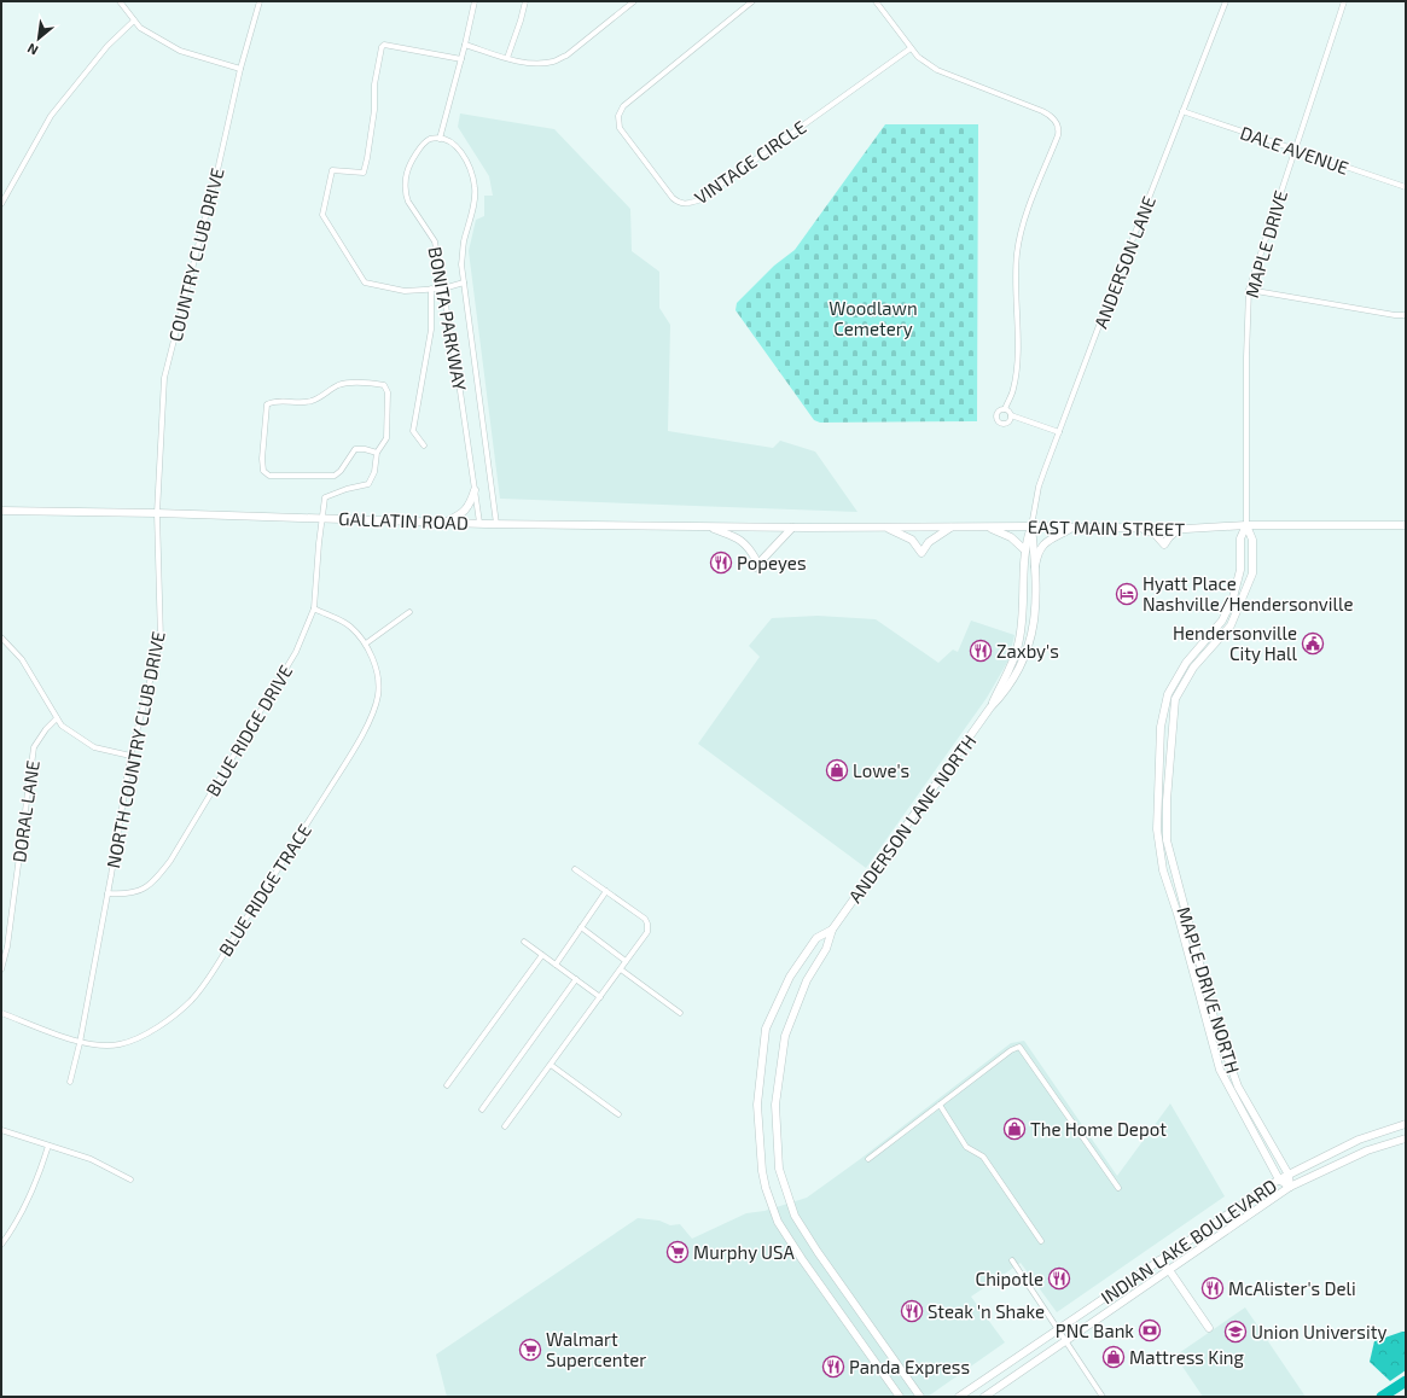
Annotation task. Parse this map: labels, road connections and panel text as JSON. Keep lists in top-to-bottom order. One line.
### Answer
{"streets":{"street":["DALE AVENUE","VINTAGE CIRCLE","MAPLE DRIVE","COUNTRY CLUB DRIVE","ANDERSON LANE","BONITA PARKWAY","GALLATIN ROAD","EAST MAIN STREET","BLUE RIDGE DRIVE","NORTH COUNTRY CLUB DRIVE","DORAL LANE","ANDERSON LANE NORTH","BLUE RIDGE TRACE","MAPLE DRIVE NORTH","INDIAN LAKE BOULEVARD"]},"crossings":[["DALE AVENUE","MAPLE DRIVE"],["DALE AVENUE","ANDERSON LANE"],["MAPLE DRIVE","EAST MAIN STREET"],["MAPLE DRIVE","MAPLE DRIVE NORTH"],["COUNTRY CLUB DRIVE","GALLATIN ROAD"],["COUNTRY CLUB DRIVE","NORTH COUNTRY CLUB DRIVE"],["ANDERSON LANE","EAST MAIN STREET"],["ANDERSON LANE","ANDERSON LANE NORTH"],["BONITA PARKWAY","GALLATIN ROAD"],["GALLATIN ROAD","EAST MAIN STREET"],["GALLATIN ROAD","BLUE RIDGE DRIVE"],["GALLATIN ROAD","NORTH COUNTRY CLUB DRIVE"],["EAST MAIN STREET","ANDERSON LANE NORTH"],["EAST MAIN STREET","MAPLE DRIVE NORTH"],["BLUE RIDGE DRIVE","NORTH COUNTRY CLUB DRIVE"],["BLUE RIDGE DRIVE","BLUE RIDGE TRACE"],["NORTH COUNTRY CLUB DRIVE","BLUE RIDGE TRACE"],["MAPLE DRIVE NORTH","INDIAN LAKE BOULEVARD"]],"parks":["Woodlawn Cemetery"],"places":{"restaurant":["Popeyes","Zaxby's","Chipotle","McAlister's Deli","Steak 'n Shake","Panda Express"],"hotel":["Hyatt Place Nashville/Hendersonville"],"public building":["Hendersonville City Hall"],"shop":["Lowe's","The Home Depot","Mattress King"],"supermarket":["Murphy USA","Walmart Supercenter"],"bank":["PNC Bank"],"school or university":["Union University"]},"north":"bottom left"}
